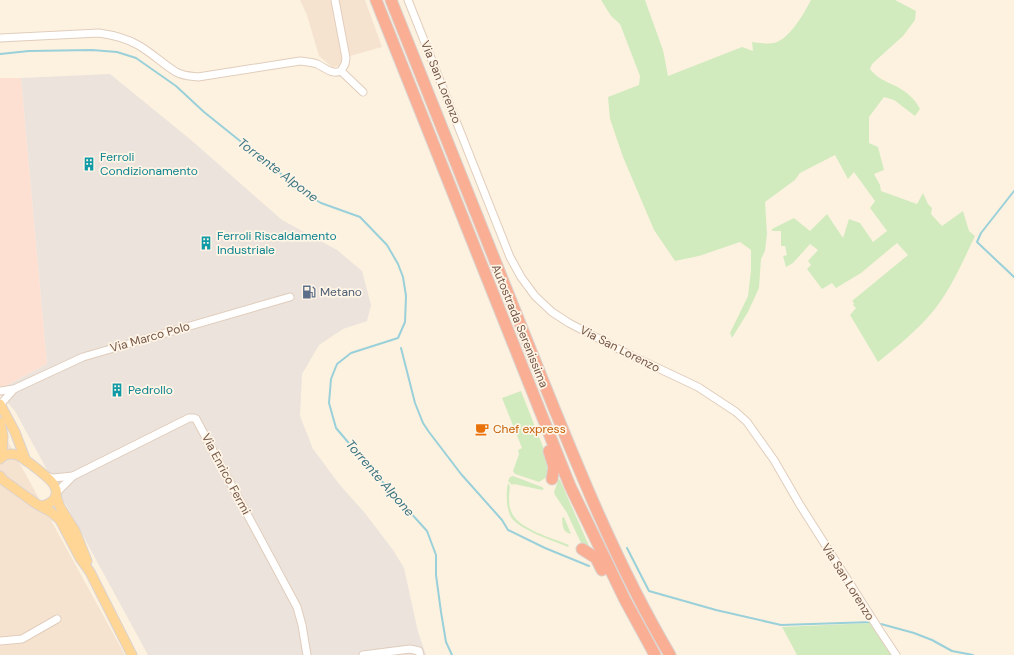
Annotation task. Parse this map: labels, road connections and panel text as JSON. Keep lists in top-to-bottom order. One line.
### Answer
{"streets":{"highway":["Autostrada Serenissima"],"street":["Via San Lorenzo","Via Marco Polo","Via Enrico Fermi"]},"water":["Torrente Alpone"],"places":{"building":["Ferroli Condizionamento","Ferroli Riscaldamento Industriale","Pedrollo"],"fuel station":["Metano"],"cafe":["Chef express"]}}
